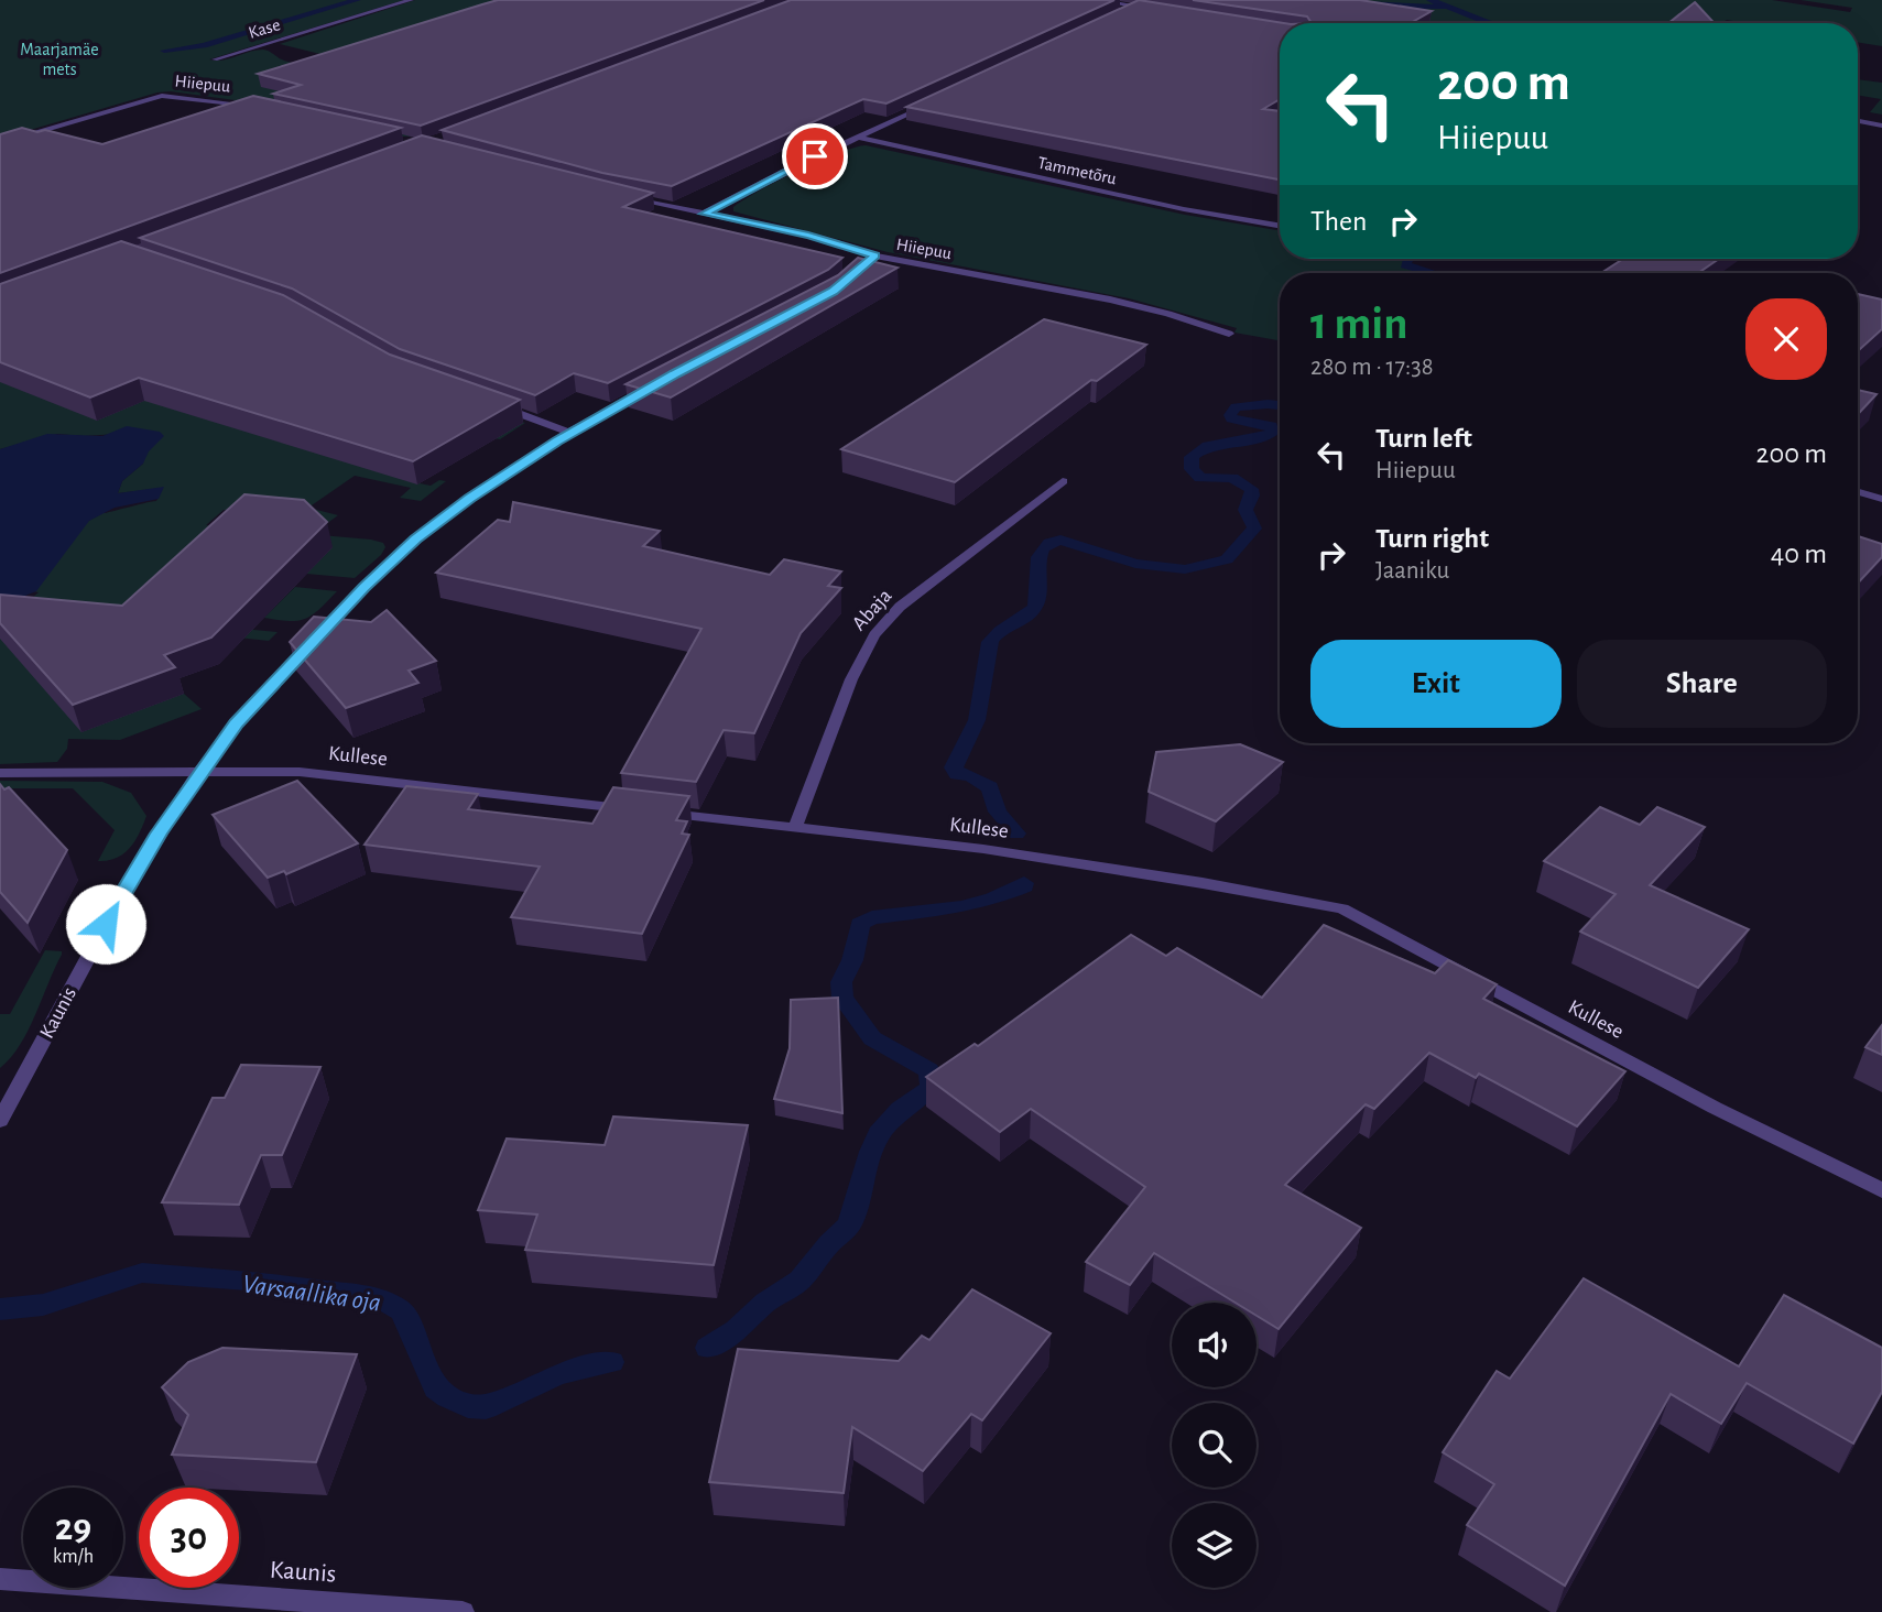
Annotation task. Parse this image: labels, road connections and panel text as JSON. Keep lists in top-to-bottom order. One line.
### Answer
{"streets":{"street":["Kase","Hiiepuu","Tammetõru","Abaja","Kullese","Kaunis"]},"crossings":[["Abaja","Kullese"],["Kullese","Kaunis"]],"water":["Varsaallika oja"],"parks":["Maarjamäe mets"],"page":{"turn":["200 m","Hiiepuu"],"then":"Then","heading":["1 min","280 m · 17:38"],"list":[{"name":"Turn left","note":"Hiiepuu","value":"200 m"},{"name":"Turn right","note":"Jaaniku","value":"40 m"}],"buttons":["Exit","Share"],"speed":"29 km/h","limit":"30"}}
